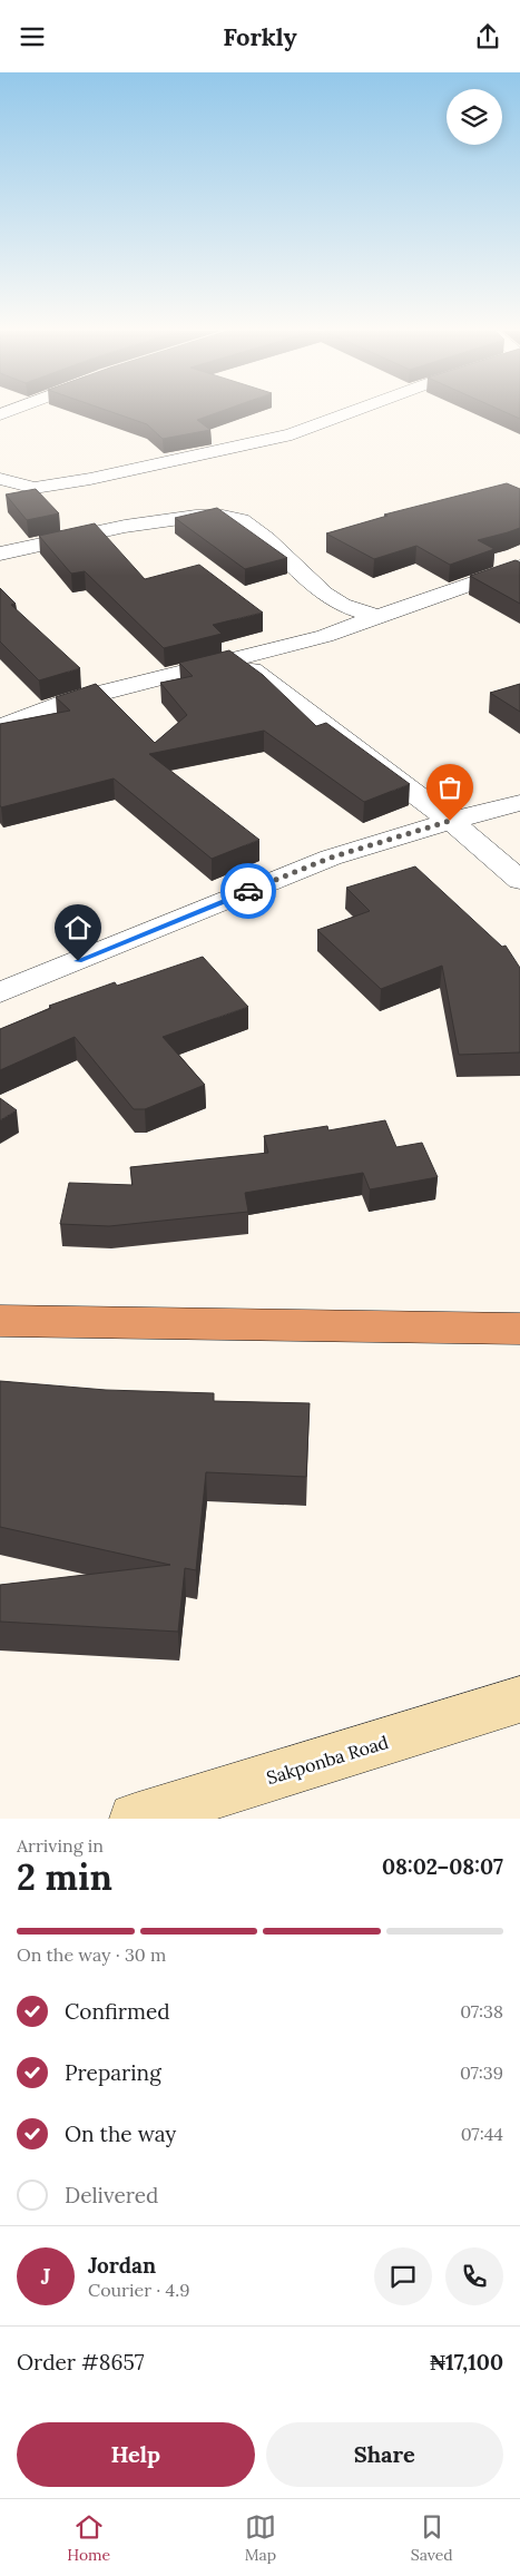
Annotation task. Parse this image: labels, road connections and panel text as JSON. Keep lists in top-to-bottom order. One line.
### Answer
{"streets":{"main road":["Sakponba Road"]},"page":{"header":"Forkly","heading":["2 min","Arriving in","08:02–08:07"],"panel":["Jordan","Courier · 4.9","Order #8657","₦17,100"],"bar":"On the way · 30 m","list":[["Confirmed","07:38"],["Preparing","07:39"],["On the way","07:44"],"Delivered"],"round":"J","buttons":["Help","Share"],"tabs":["Home","Map","Saved"]}}
